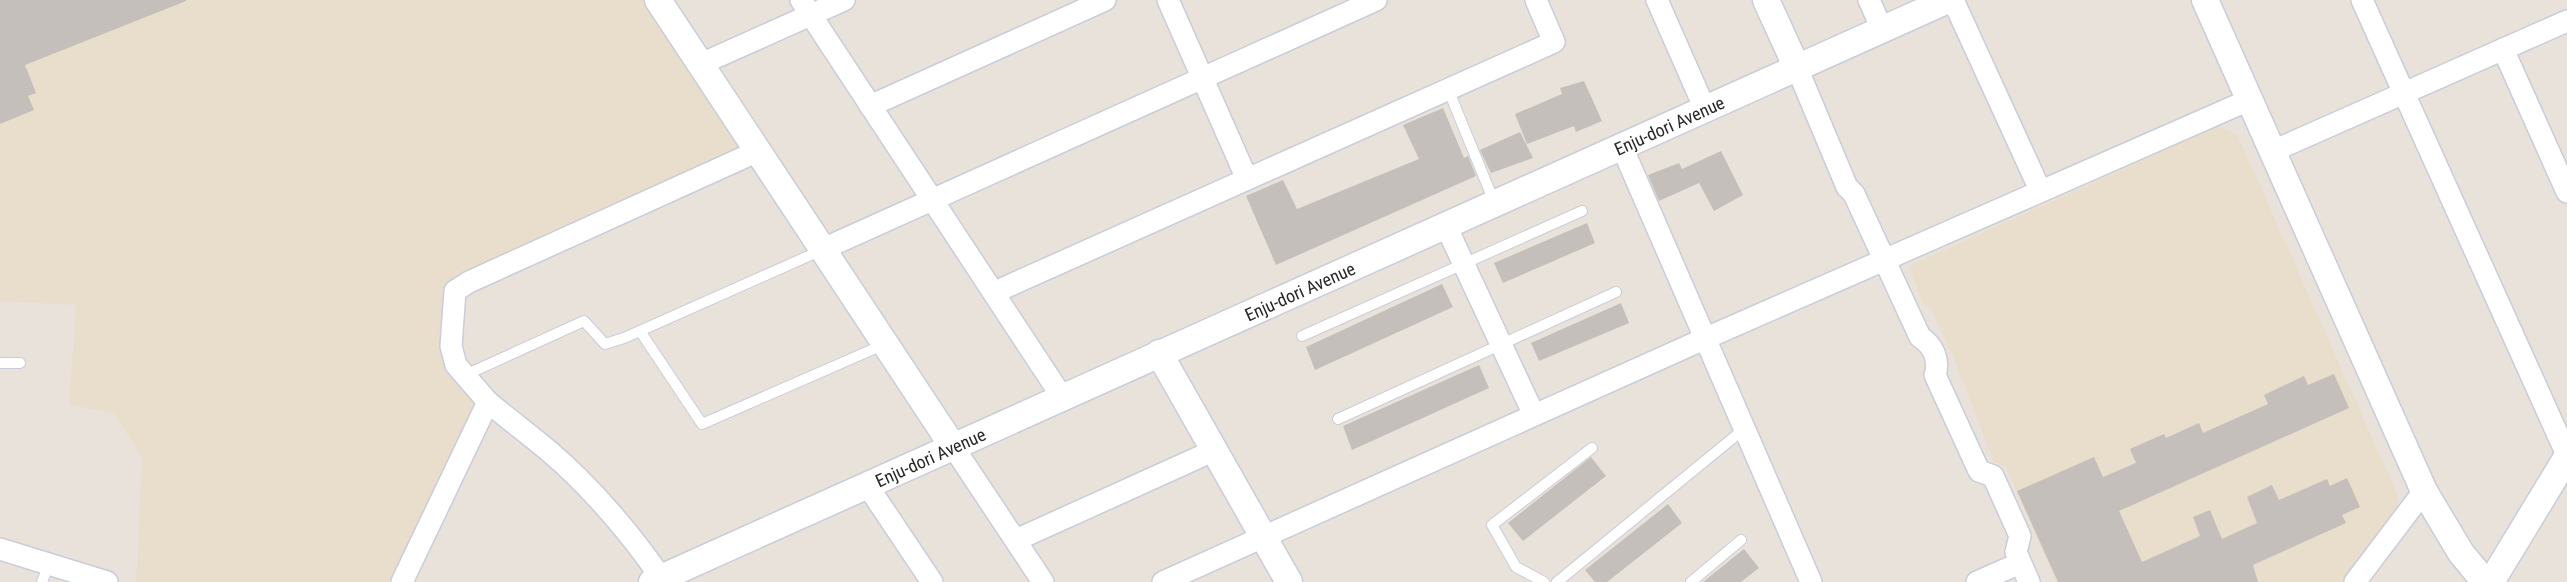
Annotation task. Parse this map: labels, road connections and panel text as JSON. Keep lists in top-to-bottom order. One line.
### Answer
{"streets":{"street":["Enju-dori Avenue"]}}
